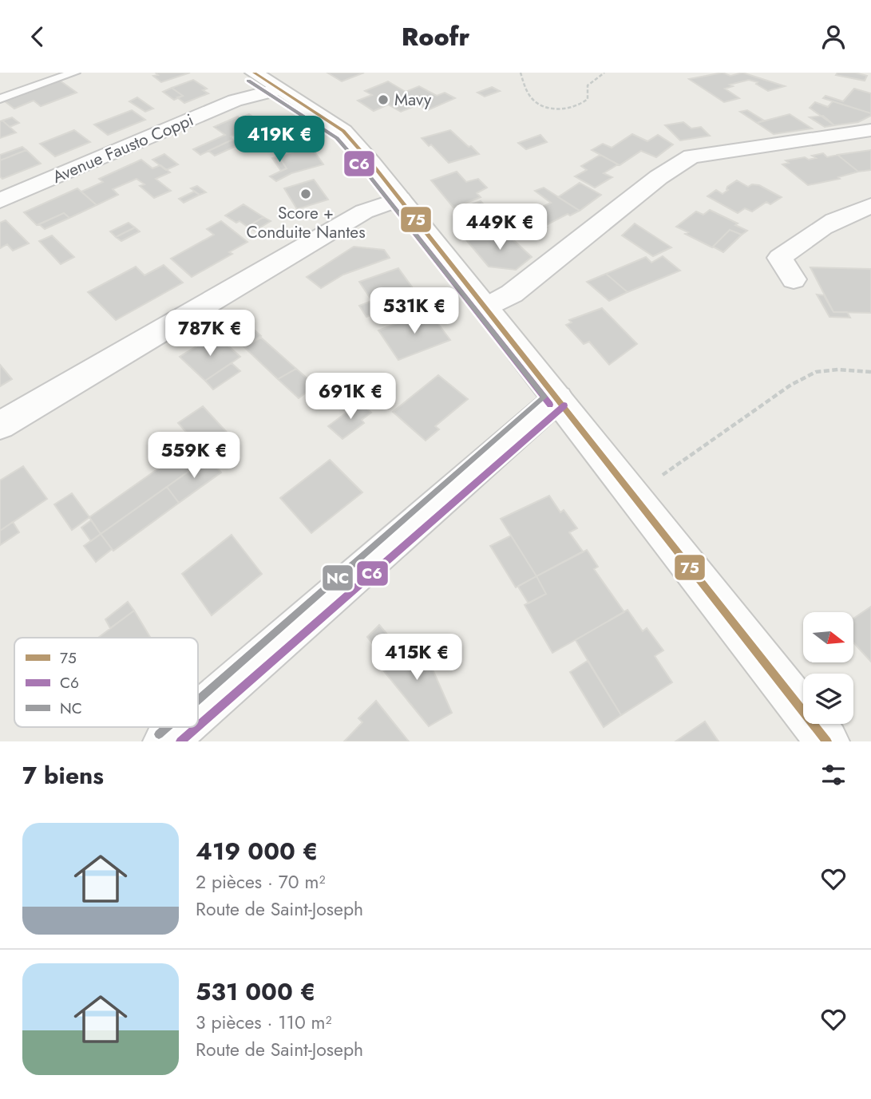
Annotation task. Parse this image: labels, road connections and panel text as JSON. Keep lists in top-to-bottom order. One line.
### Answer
{"streets":{"street":["Avenue Fausto Coppi"]},"places":["Mavy","Score + Conduite Nantes"],"lines":["transit line 75","transit line C6","transit line NC"],"legend":["75","C6","NC"],"north":"right","page":{"header":"Roofr","price":["419K €","449K €","531K €","787K €","691K €","559K €","415K €"],"heading":"7 biens","list":[{"name":"419 000 €","note":"2 pièces · 70 m² · Route de Saint-Joseph"},{"name":"531 000 €","note":"3 pièces · 110 m² · Route de Saint-Joseph"}]}}
